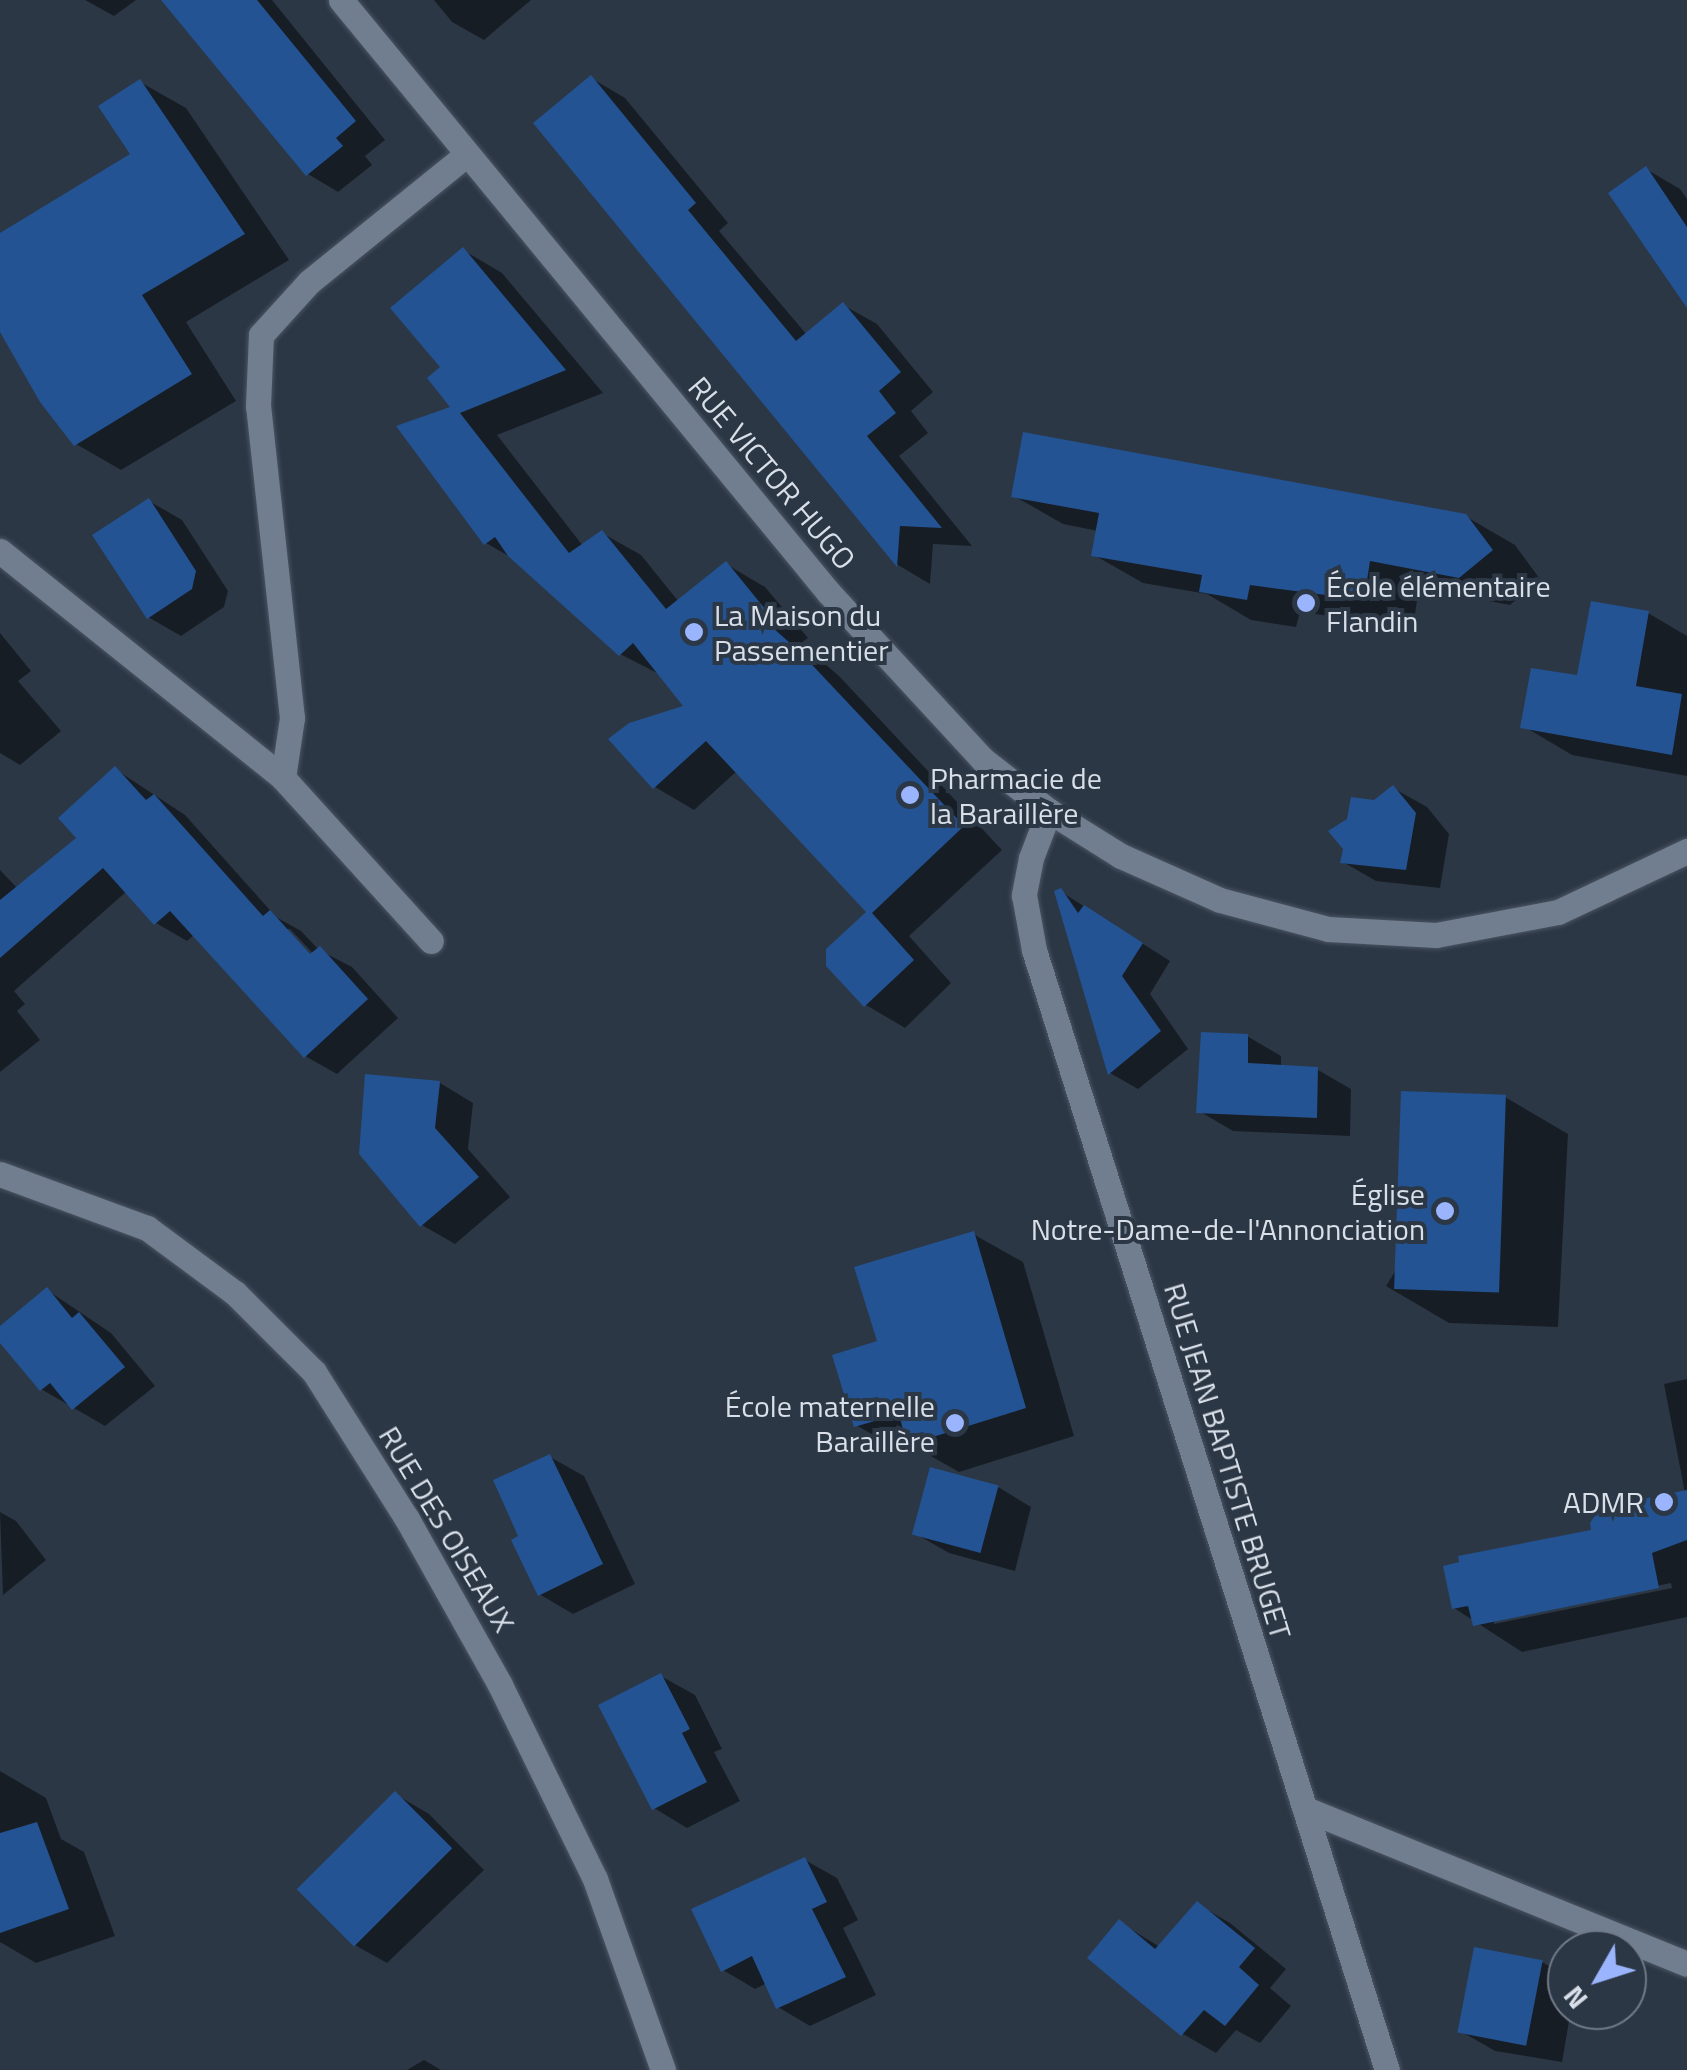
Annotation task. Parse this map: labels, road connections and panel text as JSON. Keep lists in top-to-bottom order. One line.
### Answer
{"streets":{"street":["RUE VICTOR HUGO","RUE JEAN BAPTISTE BRUGET","RUE DES OISEAUX"]},"crossings":[["RUE VICTOR HUGO","RUE JEAN BAPTISTE BRUGET"]],"places":["École élémentaire Flandin","La Maison du Passementier","Pharmacie de la Baraillère","Église Notre-Dame-de-l'Annonciation","École maternelle Baraillère","ADMR"],"north":"bottom left"}
